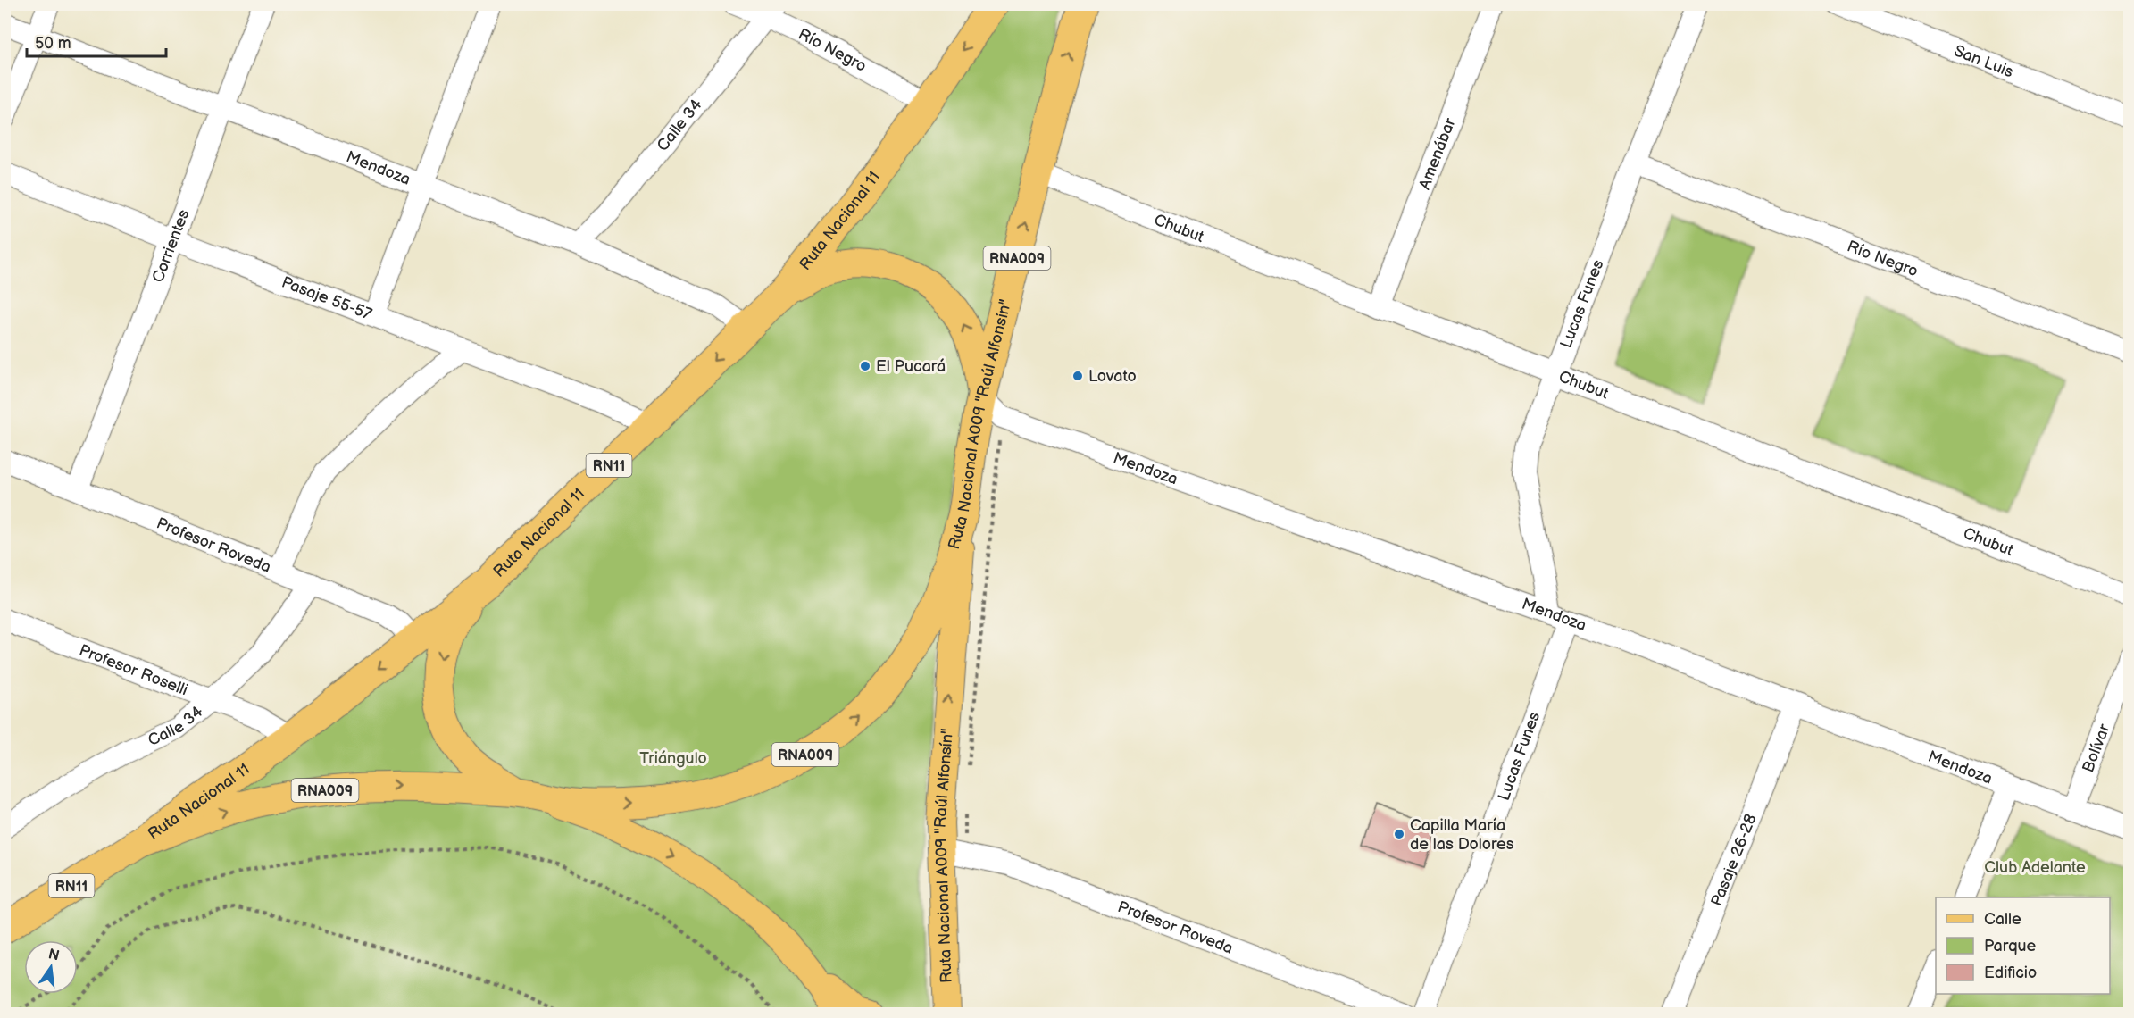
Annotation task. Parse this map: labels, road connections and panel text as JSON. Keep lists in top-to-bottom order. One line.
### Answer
{"streets":{"highway":["Ruta Nacional 11","RNA009","Ruta Nacional A009 \"Raúl Alfonsín\"","RN11"],"street":["Río Negro","San Luis","Calle 34","Amenábar","Mendoza","Chubut","Corrientes","Pasaje 55-57","Lucas Funes","Profesor Roveda","Profesor Roselli","Bolívar","Pasaje 26-28"]},"crossings":[["Río Negro","Calle 34"],["Río Negro","Ruta Nacional 11"],["Río Negro","Lucas Funes"],["Calle 34","Mendoza"],["Calle 34","Profesor Roveda"],["Calle 34","Profesor Roselli"],["Amenábar","Chubut"],["Mendoza","Ruta Nacional 11"],["Mendoza","Corrientes"],["Mendoza","RNA009"],["Mendoza","Lucas Funes"],["Mendoza","Ruta Nacional A009 \"Raúl Alfonsín\""],["Mendoza","Bolívar"],["Mendoza","Pasaje 26-28"],["Ruta Nacional 11","RNA009"],["Ruta Nacional 11","Pasaje 55-57"],["Ruta Nacional 11","RN11"],["Ruta Nacional 11","Profesor Roveda"],["Ruta Nacional 11","Profesor Roselli"],["Chubut","Lucas Funes"],["Chubut","Ruta Nacional A009 \"Raúl Alfonsín\""],["Corrientes","Pasaje 55-57"],["Corrientes","Profesor Roveda"],["RNA009","Ruta Nacional A009 \"Raúl Alfonsín\""],["RNA009","RN11"],["Ruta Nacional A009 \"Raúl Alfonsín\"","Profesor Roveda"]],"one_way":["Ruta Nacional A009 \"Raúl Alfonsín\""],"parks":["Triángulo","Club Adelante"],"places":["El Pucará","Lovato","Capilla María de las Dolores"],"legend":["Calle","Parque","Edificio"],"scale_bar":"50 m","north":"top"}
